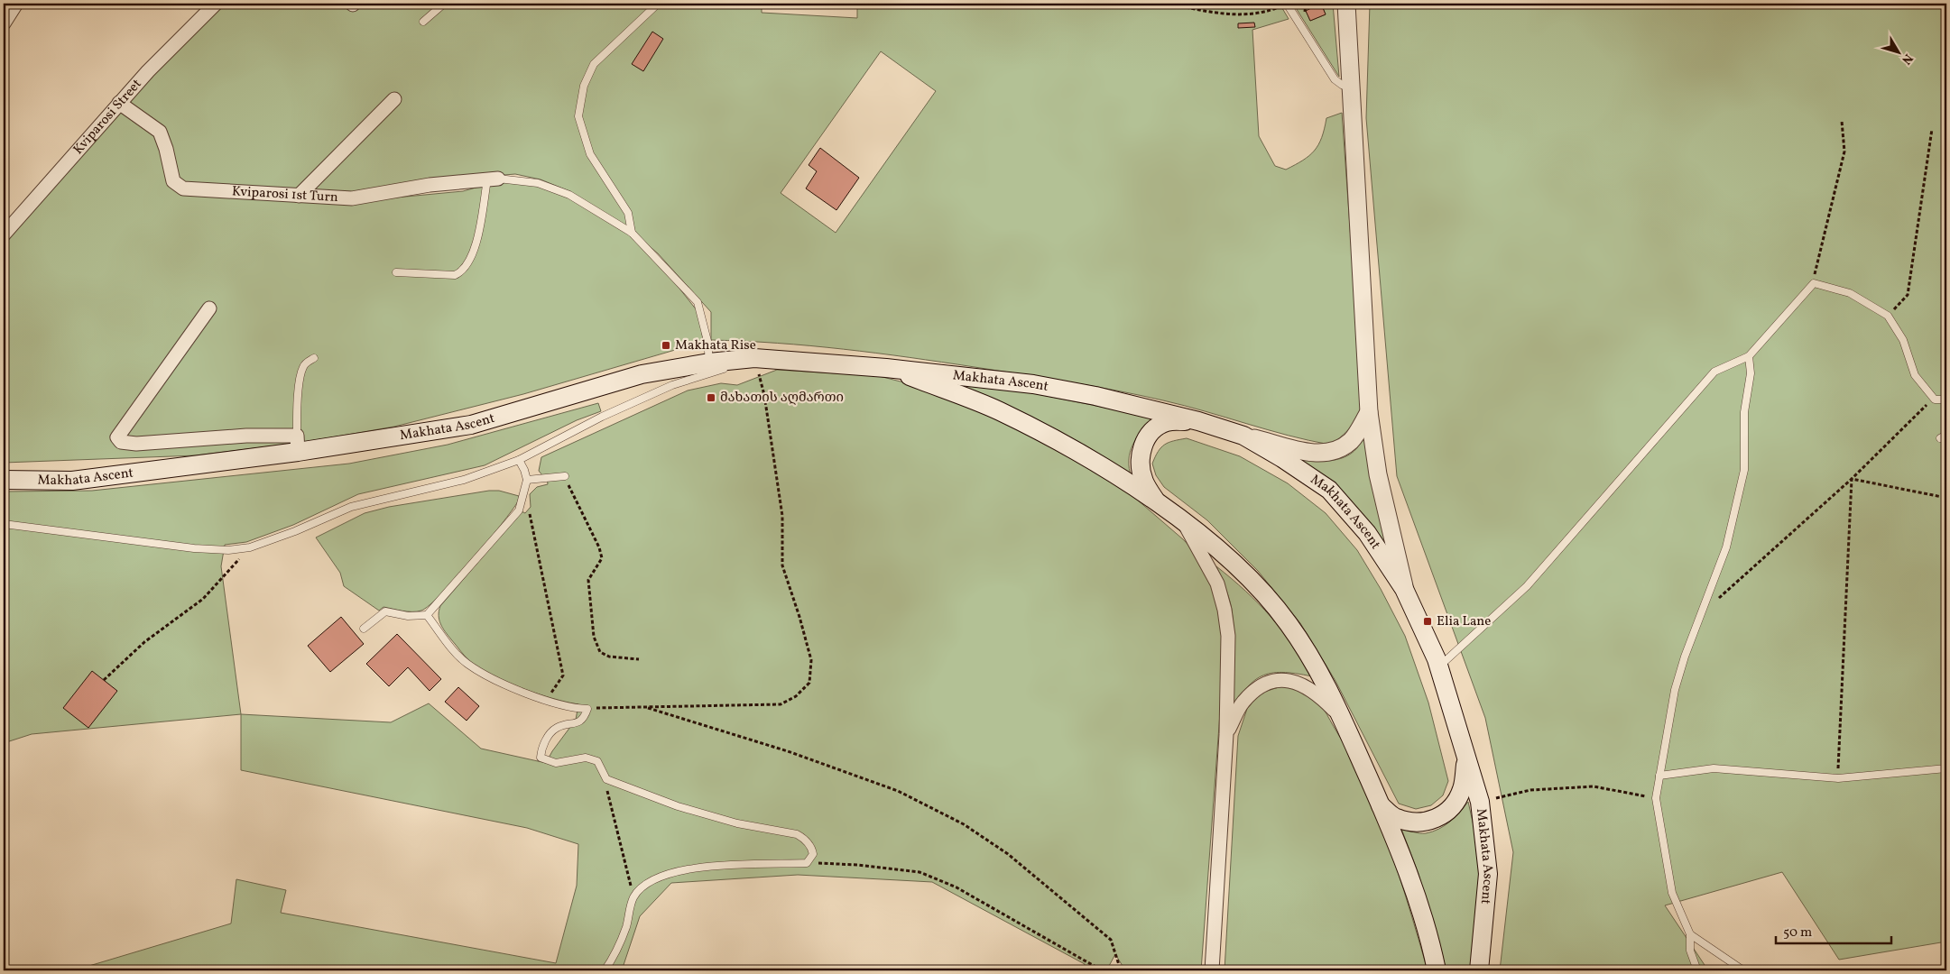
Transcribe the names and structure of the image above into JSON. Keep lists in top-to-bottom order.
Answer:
{
  "streets": {
    "main road": ["Makhata Ascent"],
    "street": ["Kviparosi Street", "Kviparosi 1st Turn"]
  },
  "crossings": [
    ["Kviparosi Street", "Kviparosi 1st Turn"]
  ],
  "places": {
    "transit": ["Makhata Rise", "მახათის აღმართი", "Elia Lane"]
  },
  "scale_bar": "50 m",
  "north": "bottom right"
}
